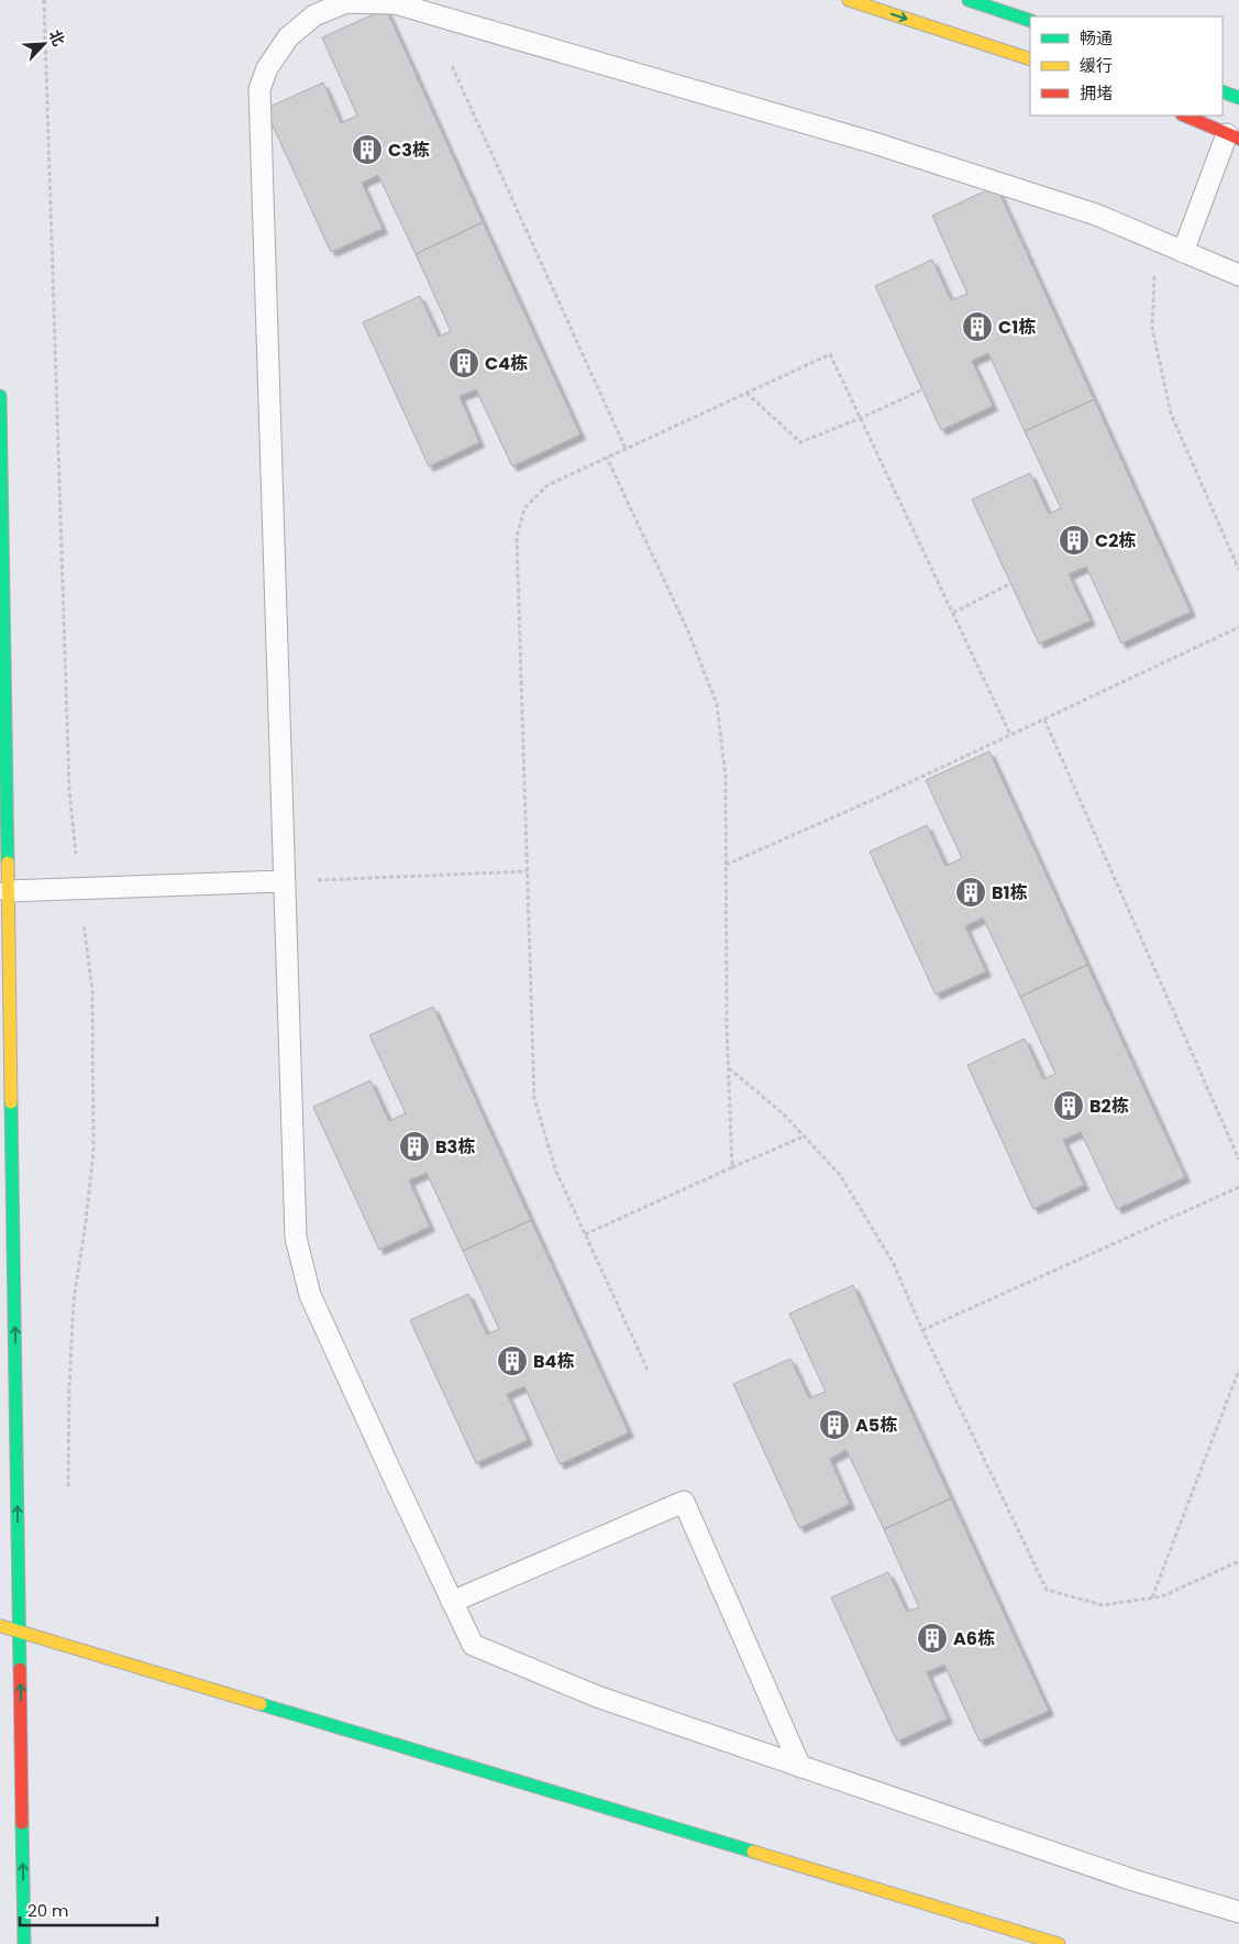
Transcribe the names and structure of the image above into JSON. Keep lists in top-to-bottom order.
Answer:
{
  "places": {
    "building": [
      "C3栋",
      "C1栋",
      "C4栋",
      "C2栋",
      "B1栋",
      "B2栋",
      "B3栋",
      "B4栋",
      "A5栋",
      "A6栋"
    ]
  },
  "legend": ["畅通", "缓行", "拥堵"],
  "scale_bar": "20 m",
  "north": "top right"
}
